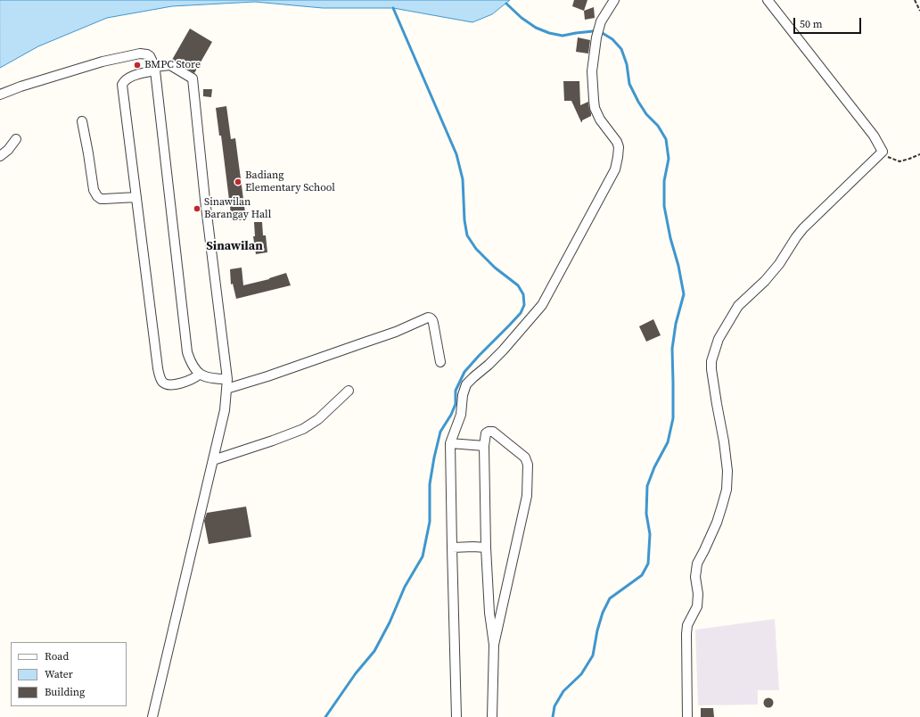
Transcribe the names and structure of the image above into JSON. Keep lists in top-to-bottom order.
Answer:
{
  "districts": ["Sinawilan"],
  "places": ["BMPC Store", "Badiang Elementary School", "Sinawilan Barangay Hall"],
  "legend": ["Road", "Water", "Building"],
  "scale_bar": "50 m"
}
